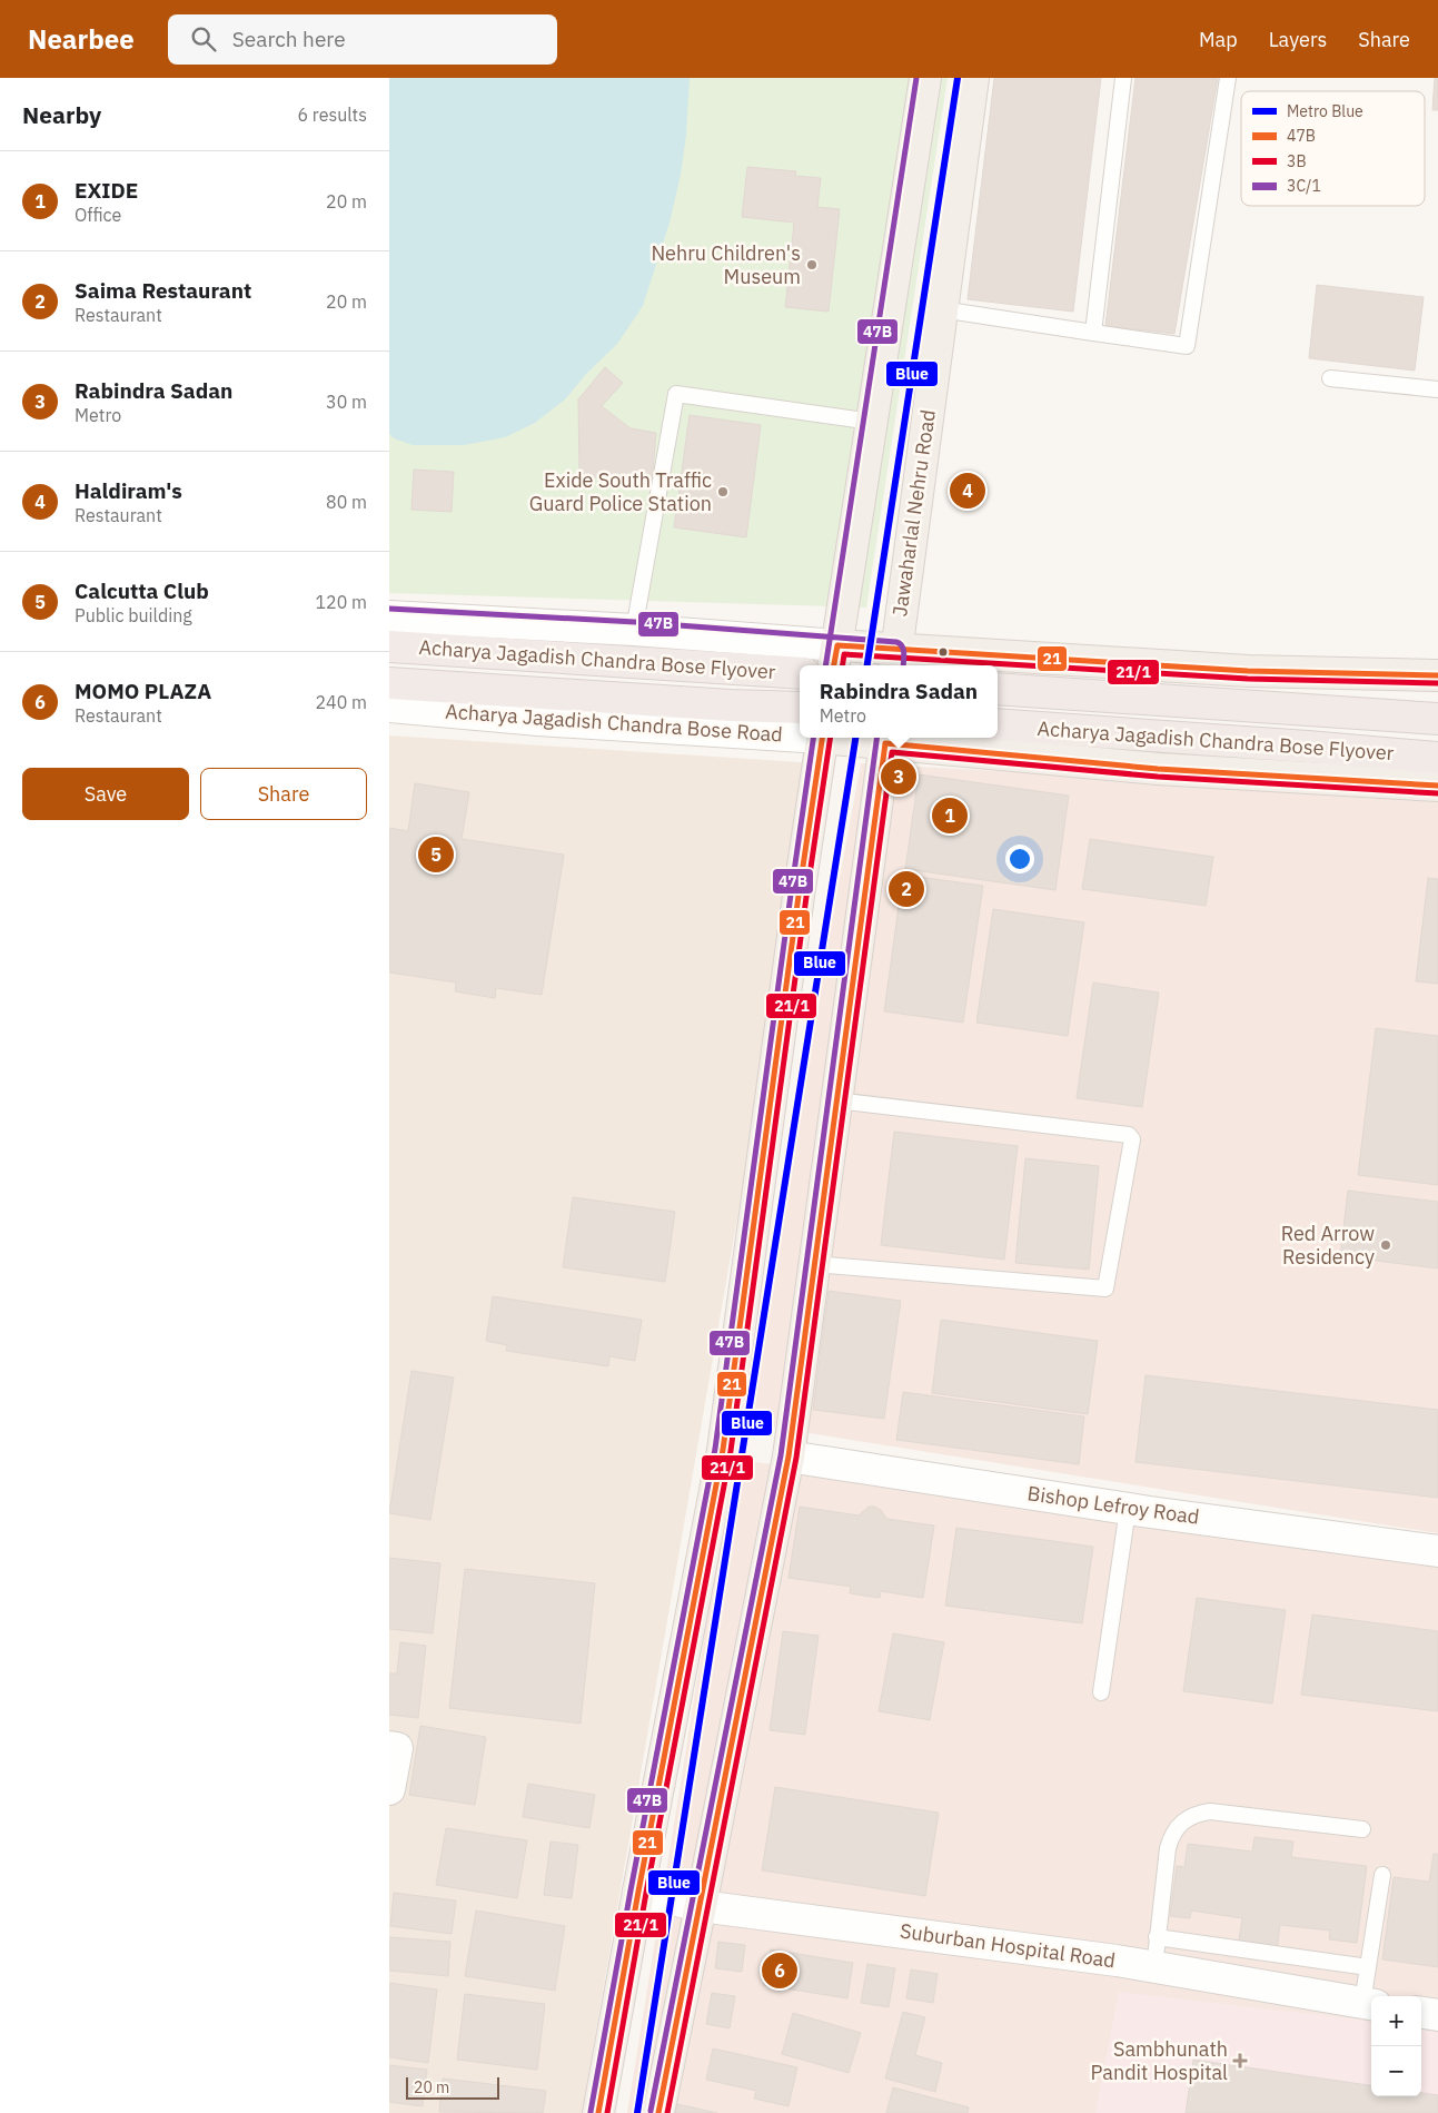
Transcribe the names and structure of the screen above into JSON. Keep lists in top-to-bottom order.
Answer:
{
  "streets": {
    "highway": ["Acharya Jagadish Chandra Bose Flyover"],
    "main road": ["Jawaharlal Nehru Road", "Acharya Jagadish Chandra Bose Road"],
    "street": ["Bishop Lefroy Road", "Suburban Hospital Road"]
  },
  "places": {
    "other": ["Nehru Children's Museum", "Exide South Traffic Guard Police Station", "Red Arrow Residency"],
    "health": ["Sambhunath Pandit Hospital"]
  },
  "lines": [
    "metro line Blue",
    "transit line 47B",
    "transit line 21",
    "transit line 21/1"
  ],
  "legend": [
    "Metro Blue",
    "47B",
    "3B",
    "3C/1"
  ],
  "scale_bar": "20 m",
  "page": {
    "header": "Nearbee",
    "search": "Search here",
    "nav": ["Map", "Layers", "Share"],
    "heading": ["Nearby", "6 results"],
    "list": [
      {
        "mark": "1",
        "name": "EXIDE",
        "note": "Office",
        "value": "20 m"
      },
      {
        "mark": "2",
        "name": "Saima Restaurant",
        "note": "Restaurant",
        "value": "20 m"
      },
      {
        "mark": "3",
        "name": "Rabindra Sadan",
        "note": "Metro",
        "value": "30 m"
      },
      {
        "mark": "4",
        "name": "Haldiram's",
        "note": "Restaurant",
        "value": "80 m"
      },
      {
        "mark": "5",
        "name": "Calcutta Club",
        "note": "Public building",
        "value": "120 m"
      },
      {
        "mark": "6",
        "name": "MOMO PLAZA",
        "note": "Restaurant",
        "value": "240 m"
      }
    ],
    "pins": [
      "4",
      "3",
      "1",
      "5",
      "2",
      "6"
    ],
    "popup": ["Rabindra Sadan", "Metro"],
    "buttons": ["Save", "Share"],
    "map_buttons": ["+", "−"],
    "scale": "20 m"
  }
}
